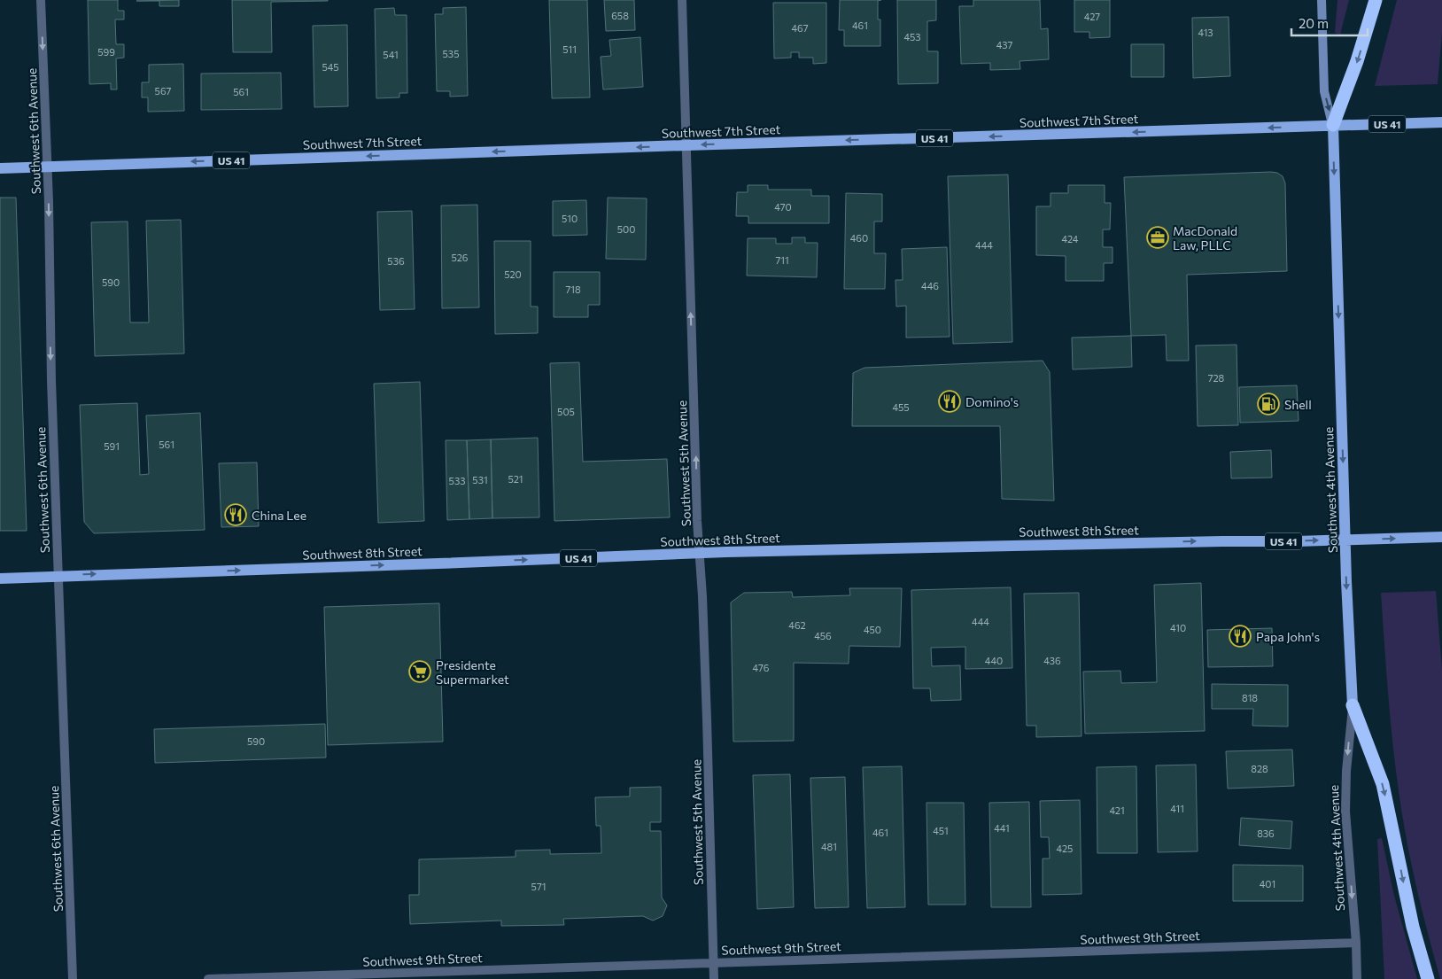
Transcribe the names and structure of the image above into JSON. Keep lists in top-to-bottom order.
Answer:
{
  "streets": {
    "main road": [
      "Southwest 7th Street",
      "US 41",
      "Southwest 4th Avenue",
      "Southwest 8th Street"
    ],
    "street": ["Southwest 6th Avenue", "Southwest 5th Avenue", "Southwest 9th Street"]
  },
  "crossings": [
    ["Southwest 7th Street", "Southwest 6th Avenue"],
    ["Southwest 7th Street", "Southwest 5th Avenue"],
    ["Southwest 7th Street", "Southwest 4th Avenue"],
    ["Southwest 6th Avenue", "Southwest 8th Street"],
    ["Southwest 5th Avenue", "Southwest 8th Street"],
    ["Southwest 5th Avenue", "Southwest 9th Street"],
    ["Southwest 4th Avenue", "Southwest 8th Street"],
    ["Southwest 4th Avenue", "Southwest 9th Street"]
  ],
  "one_way": [
    "Southwest 7th Street",
    "Southwest 6th Avenue",
    "Southwest 5th Avenue",
    "Southwest 4th Avenue",
    "Southwest 8th Street"
  ],
  "places": {
    "office": ["MacDonald Law, PLLC"],
    "restaurant": ["Domino's", "China Lee", "Papa John's"],
    "fuel station": ["Shell"],
    "supermarket": ["Presidente Supermarket"]
  },
  "house_numbers": [
    "658",
    "427",
    "461",
    "467",
    "413",
    "453",
    "437",
    "511",
    "599",
    "535",
    "541",
    "545",
    "567",
    "561",
    "470",
    "510",
    "500",
    "460",
    "424",
    "444",
    "526",
    "711",
    "536",
    "520",
    "590",
    "446",
    "718",
    "728",
    "455",
    "505",
    "561",
    "591",
    "521",
    "531",
    "533",
    "444",
    "462",
    "410",
    "450",
    "456",
    "440",
    "436",
    "476",
    "818",
    "590",
    "828",
    "411",
    "421",
    "441",
    "451",
    "461",
    "836",
    "481",
    "425",
    "401",
    "571"
  ],
  "scale_bar": "20 m"
}
